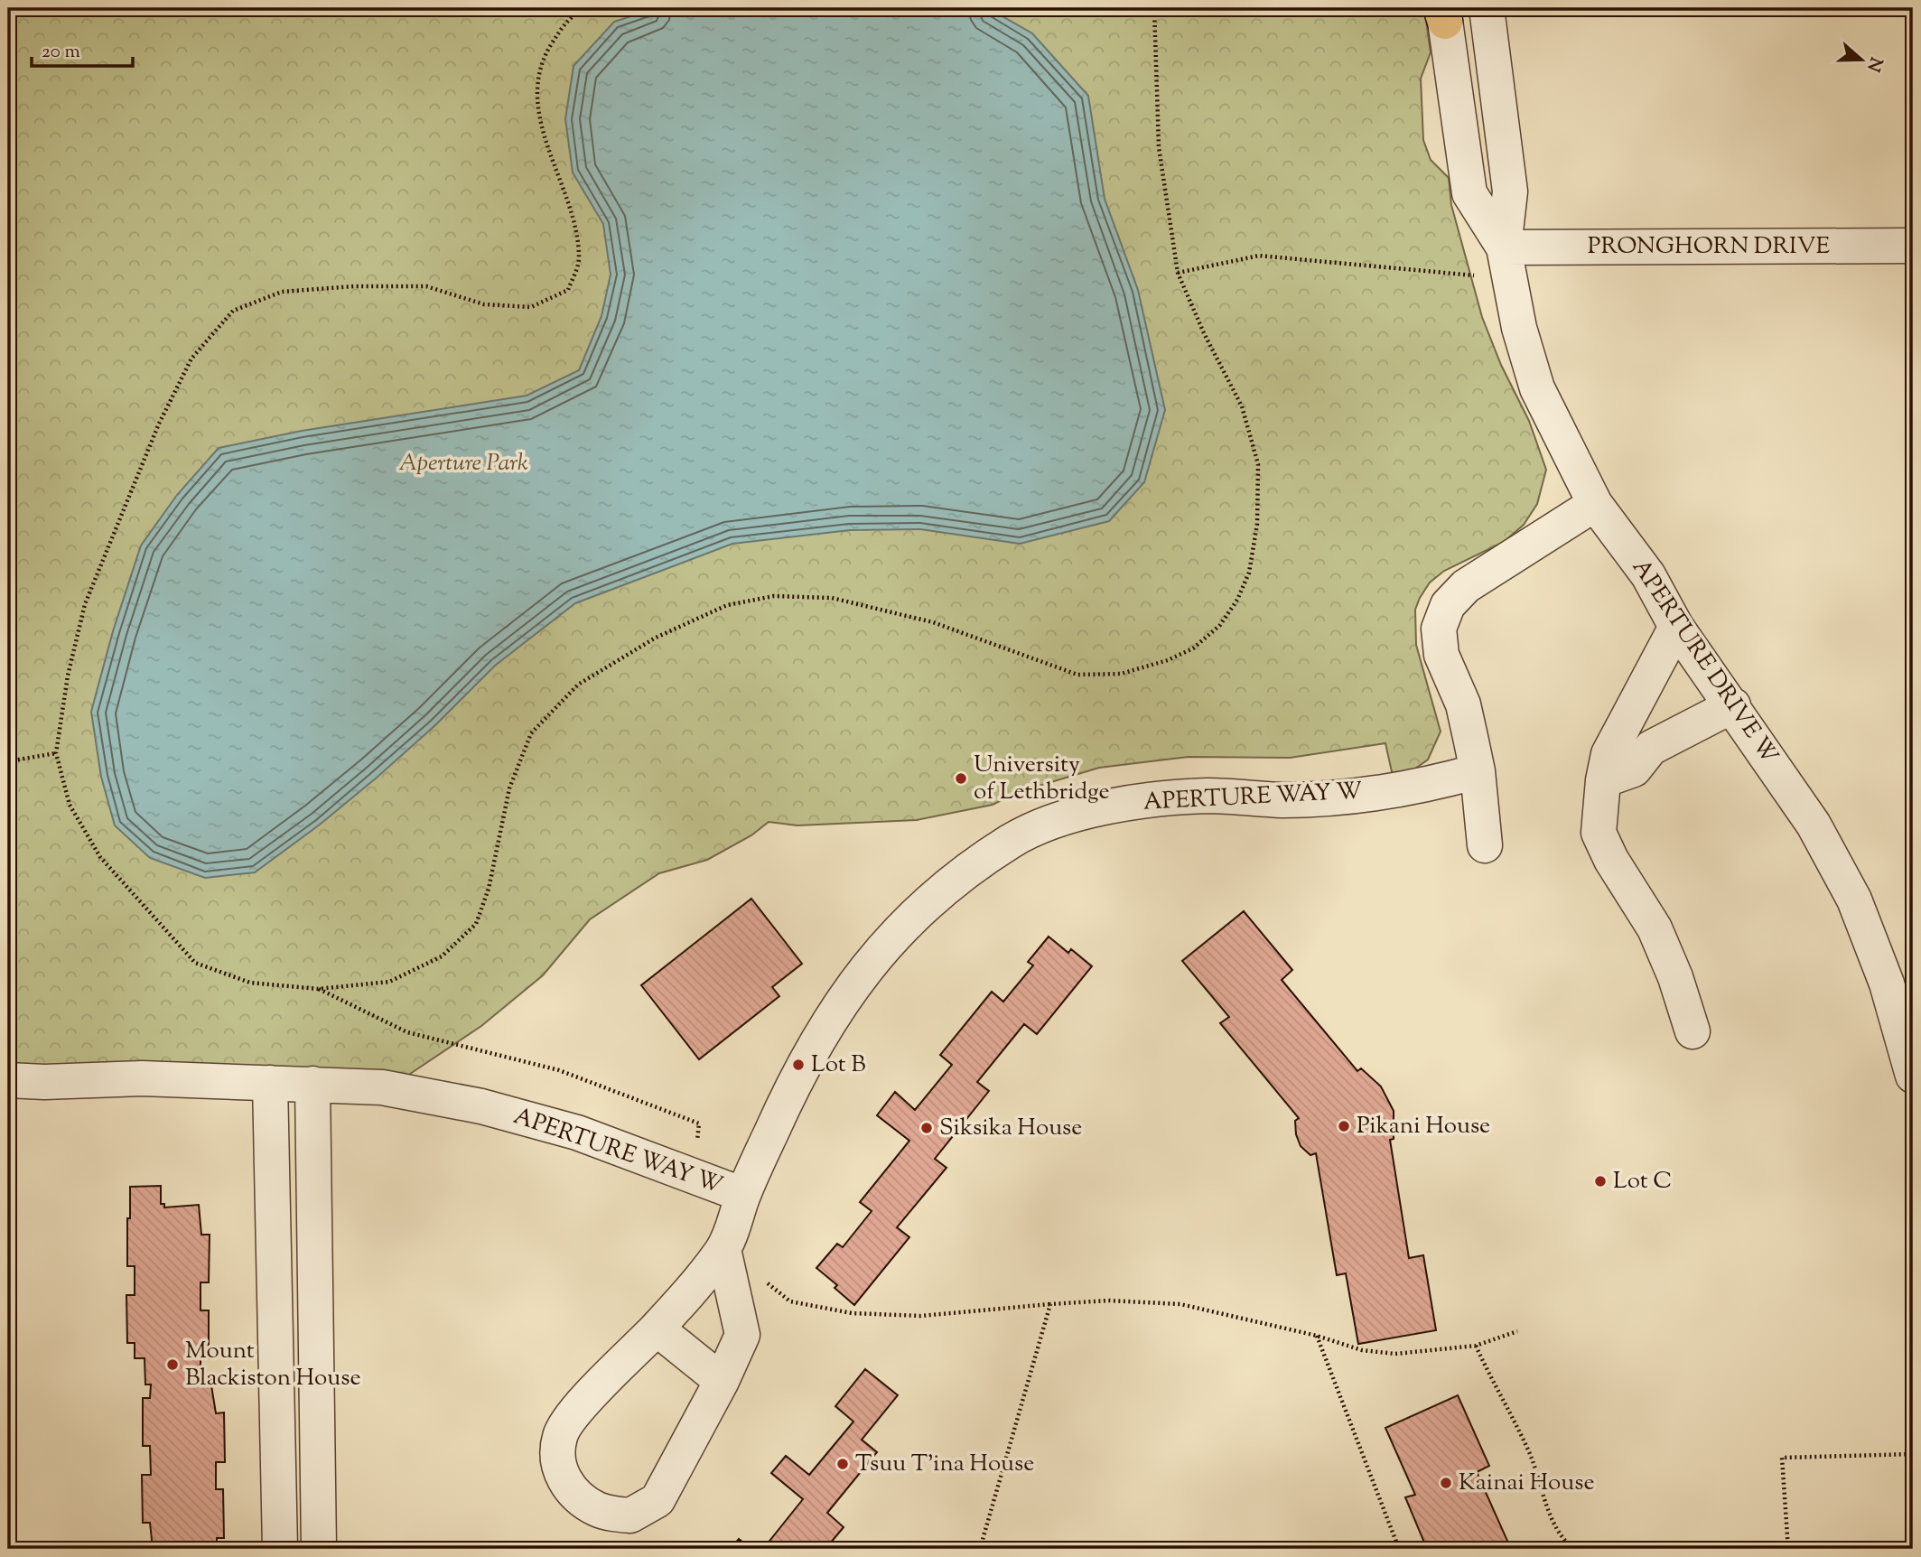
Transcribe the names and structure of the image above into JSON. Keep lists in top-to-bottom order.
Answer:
{
  "streets": {
    "street": ["PRONGHORN DRIVE", "APERTURE DRIVE W", "APERTURE WAY W"]
  },
  "crossings": [
    ["PRONGHORN DRIVE", "APERTURE DRIVE W"]
  ],
  "parks": ["Aperture Park"],
  "places": [
    "University of Lethbridge",
    "Lot B",
    "Pikani House",
    "Siksika House",
    "Lot C",
    "Mount Blackiston House",
    "Tsuu T'ina House",
    "Kainai House"
  ],
  "scale_bar": "20 m",
  "north": "right"
}
